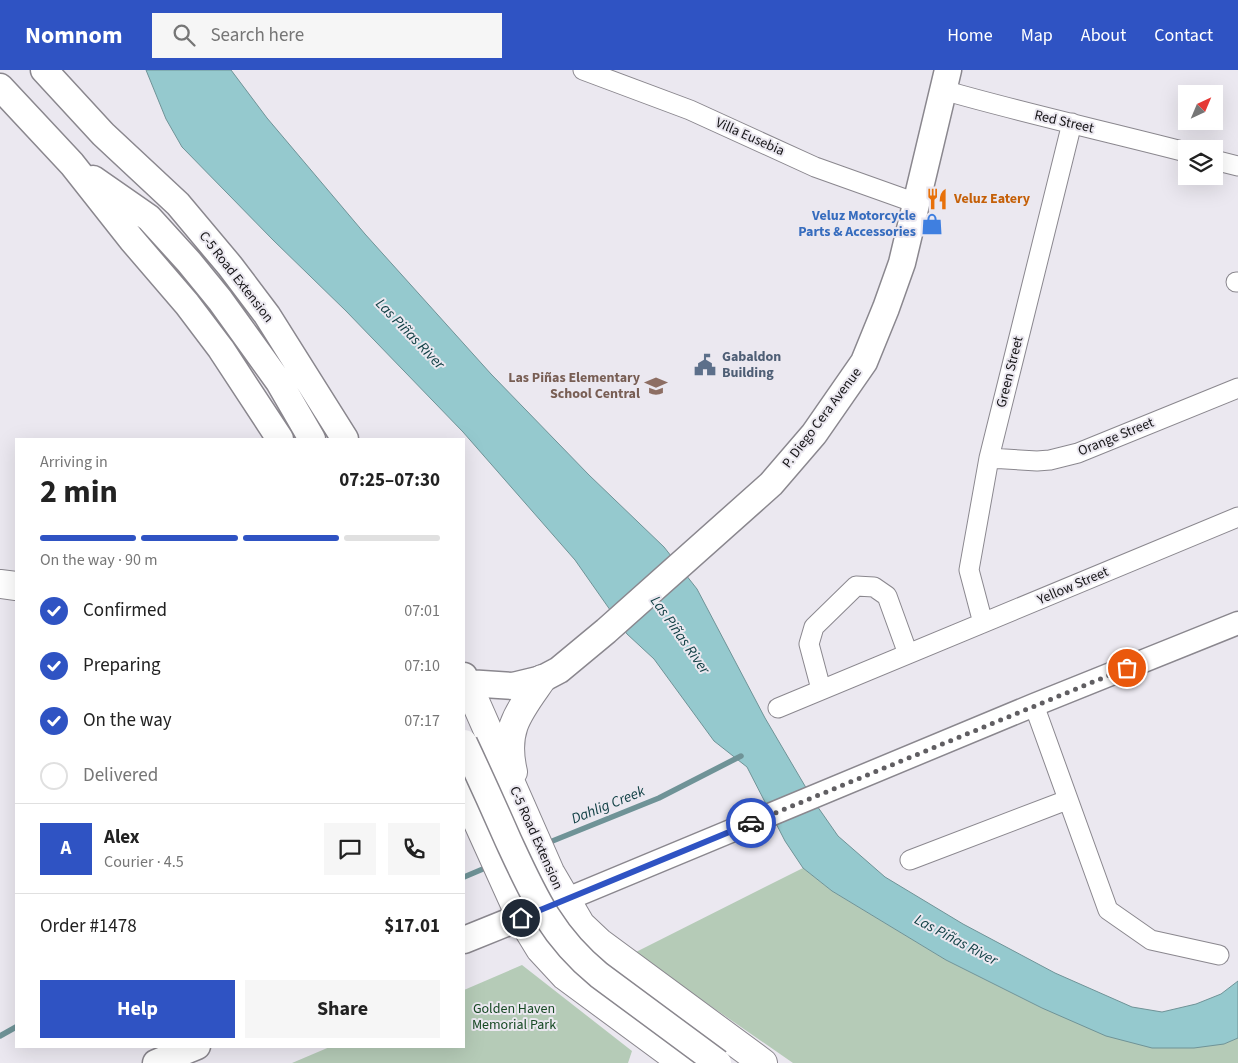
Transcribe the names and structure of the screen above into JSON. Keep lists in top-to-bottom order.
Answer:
{
  "streets": {
    "main road": ["C-5 Road Extension", "P. Diego Cera Avenue"],
    "street": [
      "Red Street",
      "Villa Eusebia",
      "Green Street",
      "Orange Street",
      "Yellow Street"
    ]
  },
  "crossings": [
    ["Red Street", "Green Street"],
    ["Red Street", "P. Diego Cera Avenue"],
    ["Villa Eusebia", "P. Diego Cera Avenue"],
    ["C-5 Road Extension", "P. Diego Cera Avenue"],
    ["Green Street", "Orange Street"],
    ["Green Street", "Yellow Street"]
  ],
  "water": ["Las Piñas River", "Dahlig Creek"],
  "parks": ["Golden Haven Memorial Park"],
  "places": {
    "restaurant": ["Veluz Eatery"],
    "shop": ["Veluz Motorcycle Parts & Accessories"],
    "public building": ["Gabaldon Building"],
    "school or university": ["Las Piñas Elementary School Central"]
  },
  "north": "top right",
  "page": {
    "header": "Nomnom",
    "search": "Search here",
    "nav": [
      "Home",
      "Map",
      "About",
      "Contact"
    ],
    "heading": ["2 min", "Arriving in", "07:25–07:30"],
    "panel": [
      "Alex",
      "Courier · 4.5",
      "Order #1478",
      "$17.01"
    ],
    "bar": "On the way · 90 m",
    "list": [
      ["Confirmed", "07:01"],
      ["Preparing", "07:10"],
      ["On the way", "07:17"],
      "Delivered"
    ],
    "round": "A",
    "buttons": ["Help", "Share"]
  }
}
